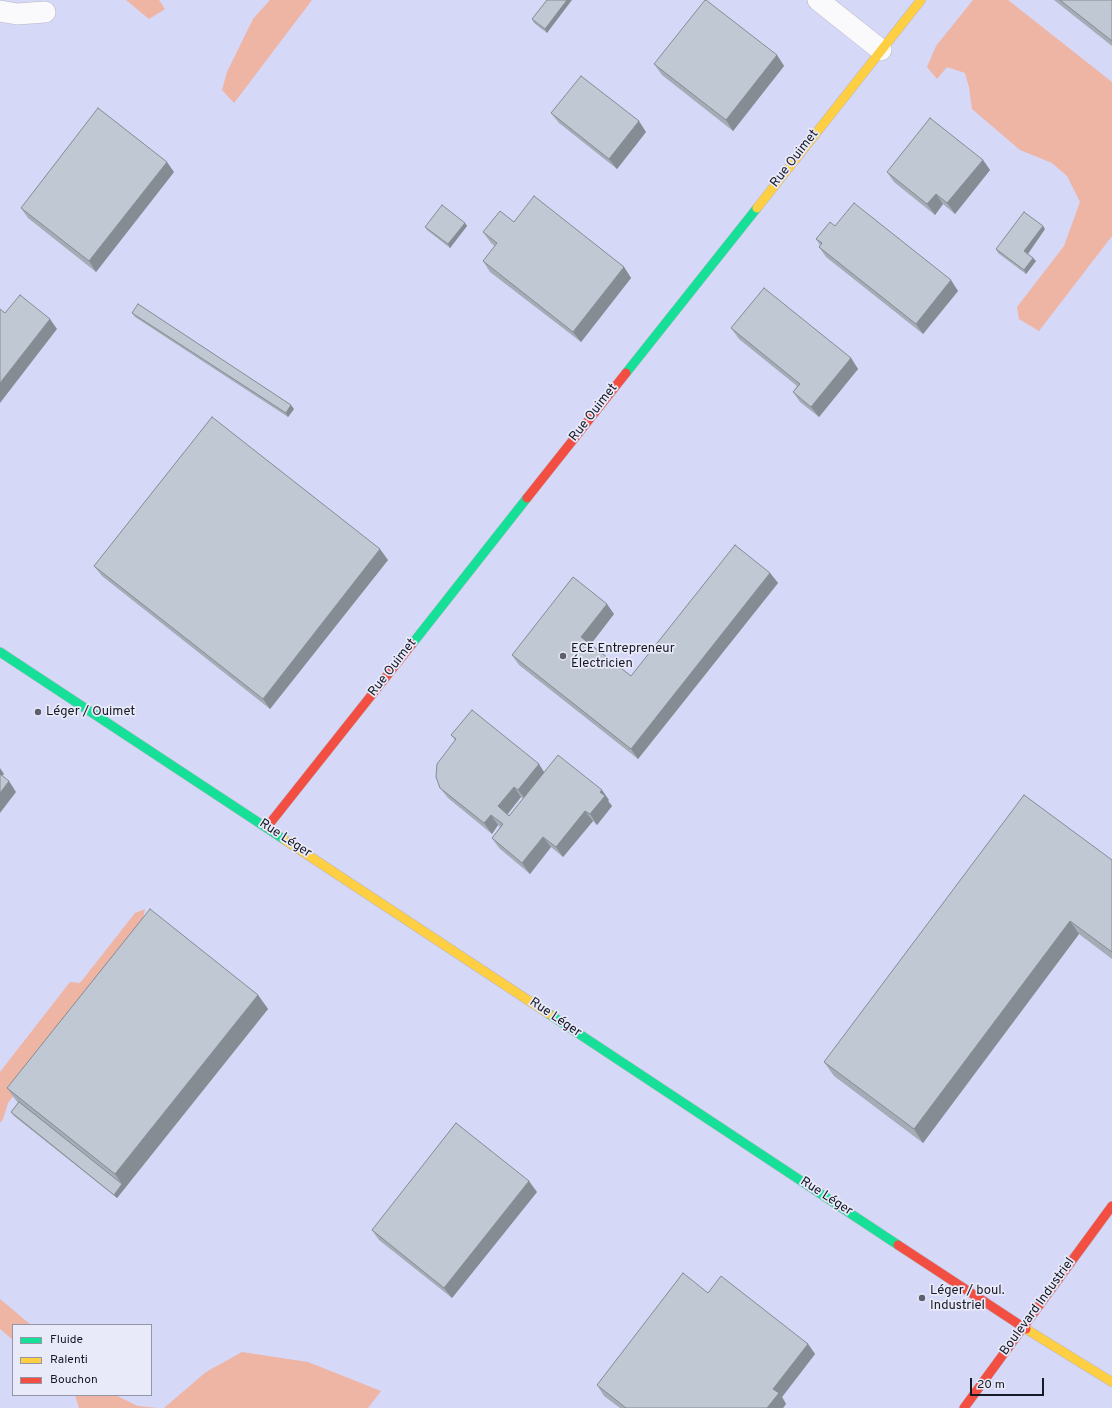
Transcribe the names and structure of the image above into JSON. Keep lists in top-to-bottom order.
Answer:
{
  "streets": {
    "street": ["Rue Ouimet", "Rue Léger", "Boulevard Industriel"]
  },
  "crossings": [
    ["Rue Ouimet", "Rue Léger"],
    ["Rue Léger", "Boulevard Industriel"]
  ],
  "places": ["ECE Entrepreneur Électricien", "Léger / Ouimet", "Léger / boul. Industriel"],
  "legend": ["Fluide", "Ralenti", "Bouchon"],
  "scale_bar": "20 m"
}
